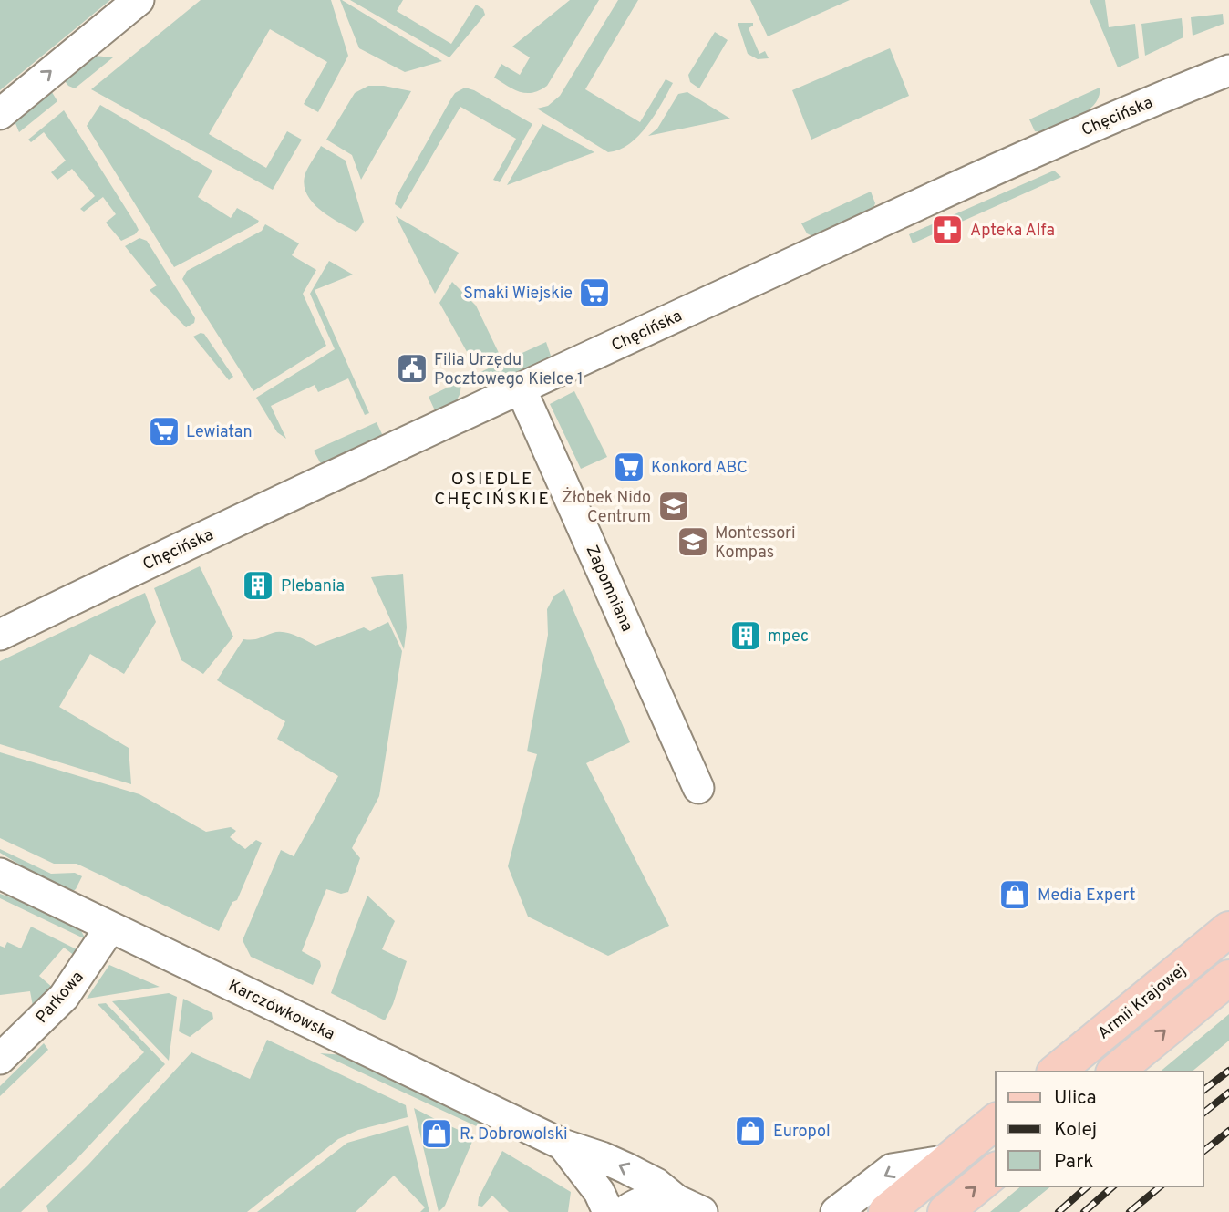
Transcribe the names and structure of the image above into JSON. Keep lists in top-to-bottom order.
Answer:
{
  "streets": {
    "main road": ["Armii Krajowej"],
    "street": [
      "Chęcińska",
      "Zapomniana",
      "Parkowa",
      "Karczówkowska"
    ]
  },
  "crossings": [
    ["Chęcińska", "Zapomniana"],
    ["Parkowa", "Karczówkowska"]
  ],
  "districts": ["OSIEDLE CHĘCIŃSKIE"],
  "places": {
    "pharmacy": ["Apteka Alfa"],
    "supermarket": ["Smaki Wiejskie", "Lewiatan", "Konkord ABC"],
    "public building": ["Filia Urzędu Pocztowego Kielce 1"],
    "school or university": ["Żłobek Nido Centrum", "Montessori Kompas"],
    "building": ["Plebania", "mpec"],
    "shop": ["Media Expert", "Europol", "R. Dobrowolski"]
  },
  "legend": ["Ulica", "Kolej", "Park"]
}
